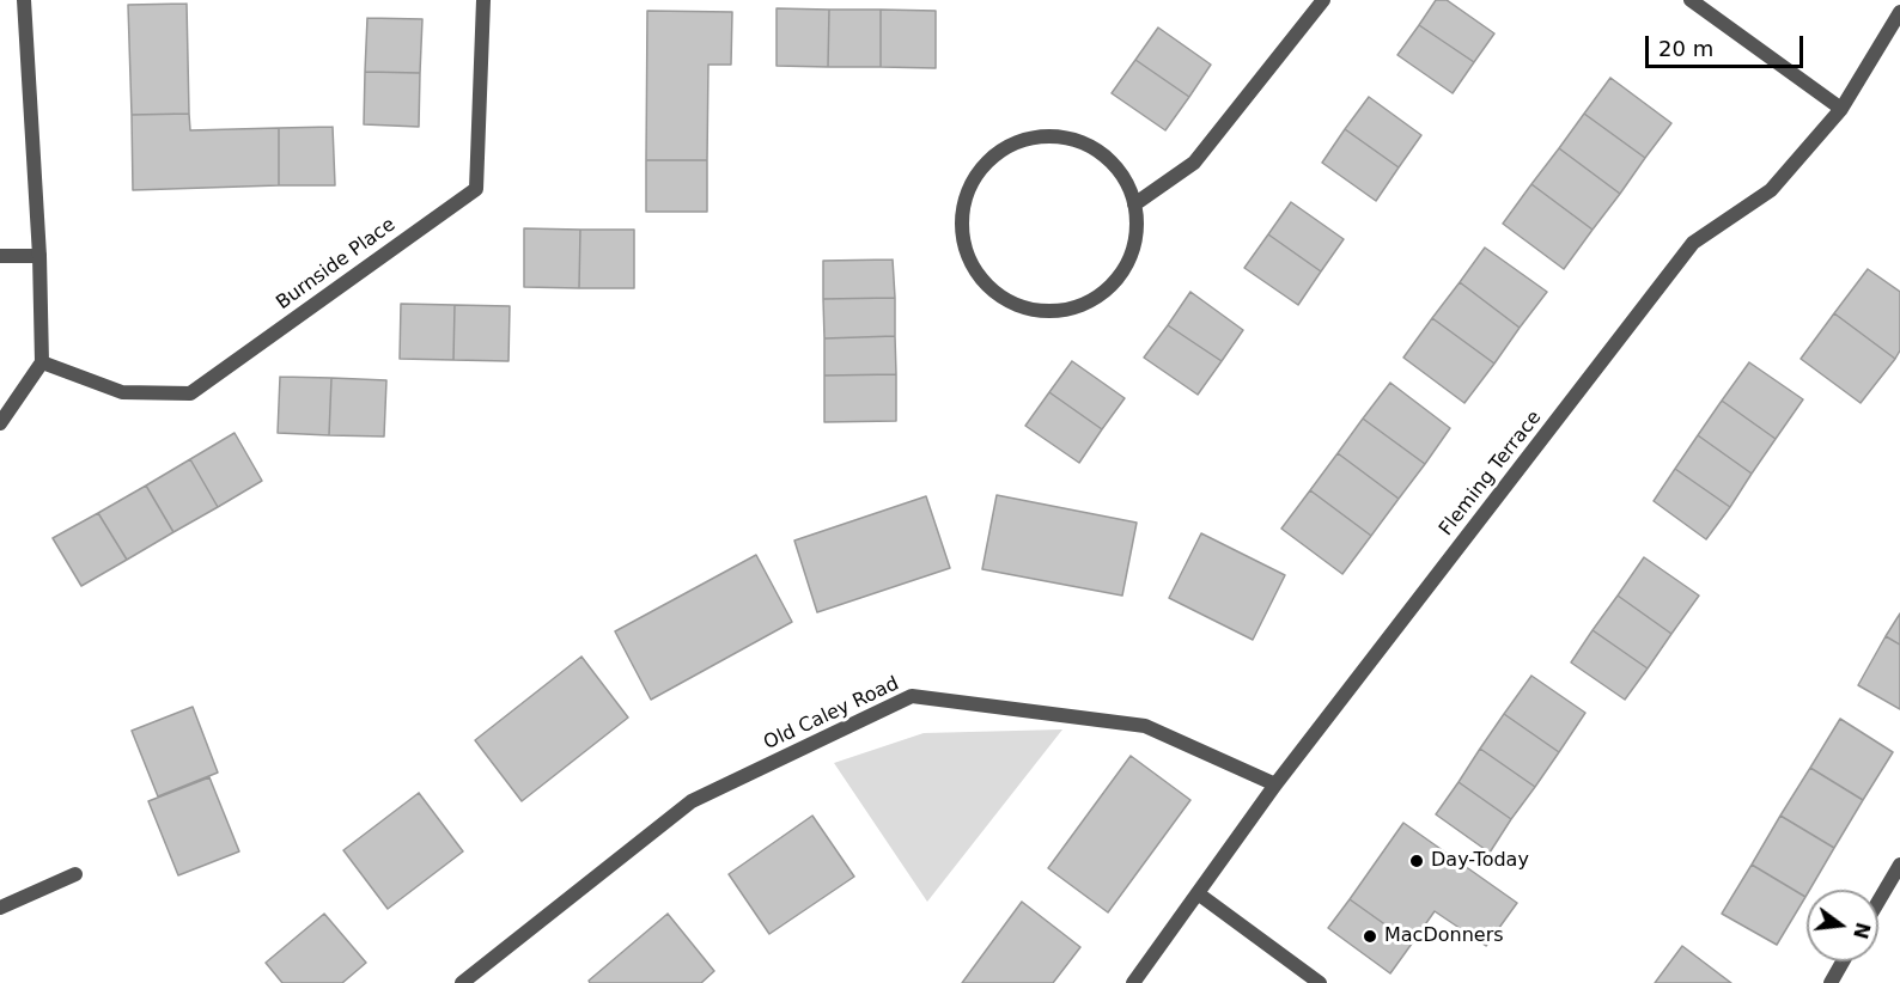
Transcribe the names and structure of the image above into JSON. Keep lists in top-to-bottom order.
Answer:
{
  "streets": {
    "street": ["Burnside Place", "Fleming Terrace", "Old Caley Road"]
  },
  "crossings": [
    ["Fleming Terrace", "Old Caley Road"]
  ],
  "places": ["Day-Today", "MacDonners"],
  "scale_bar": "20 m",
  "north": "right"
}
